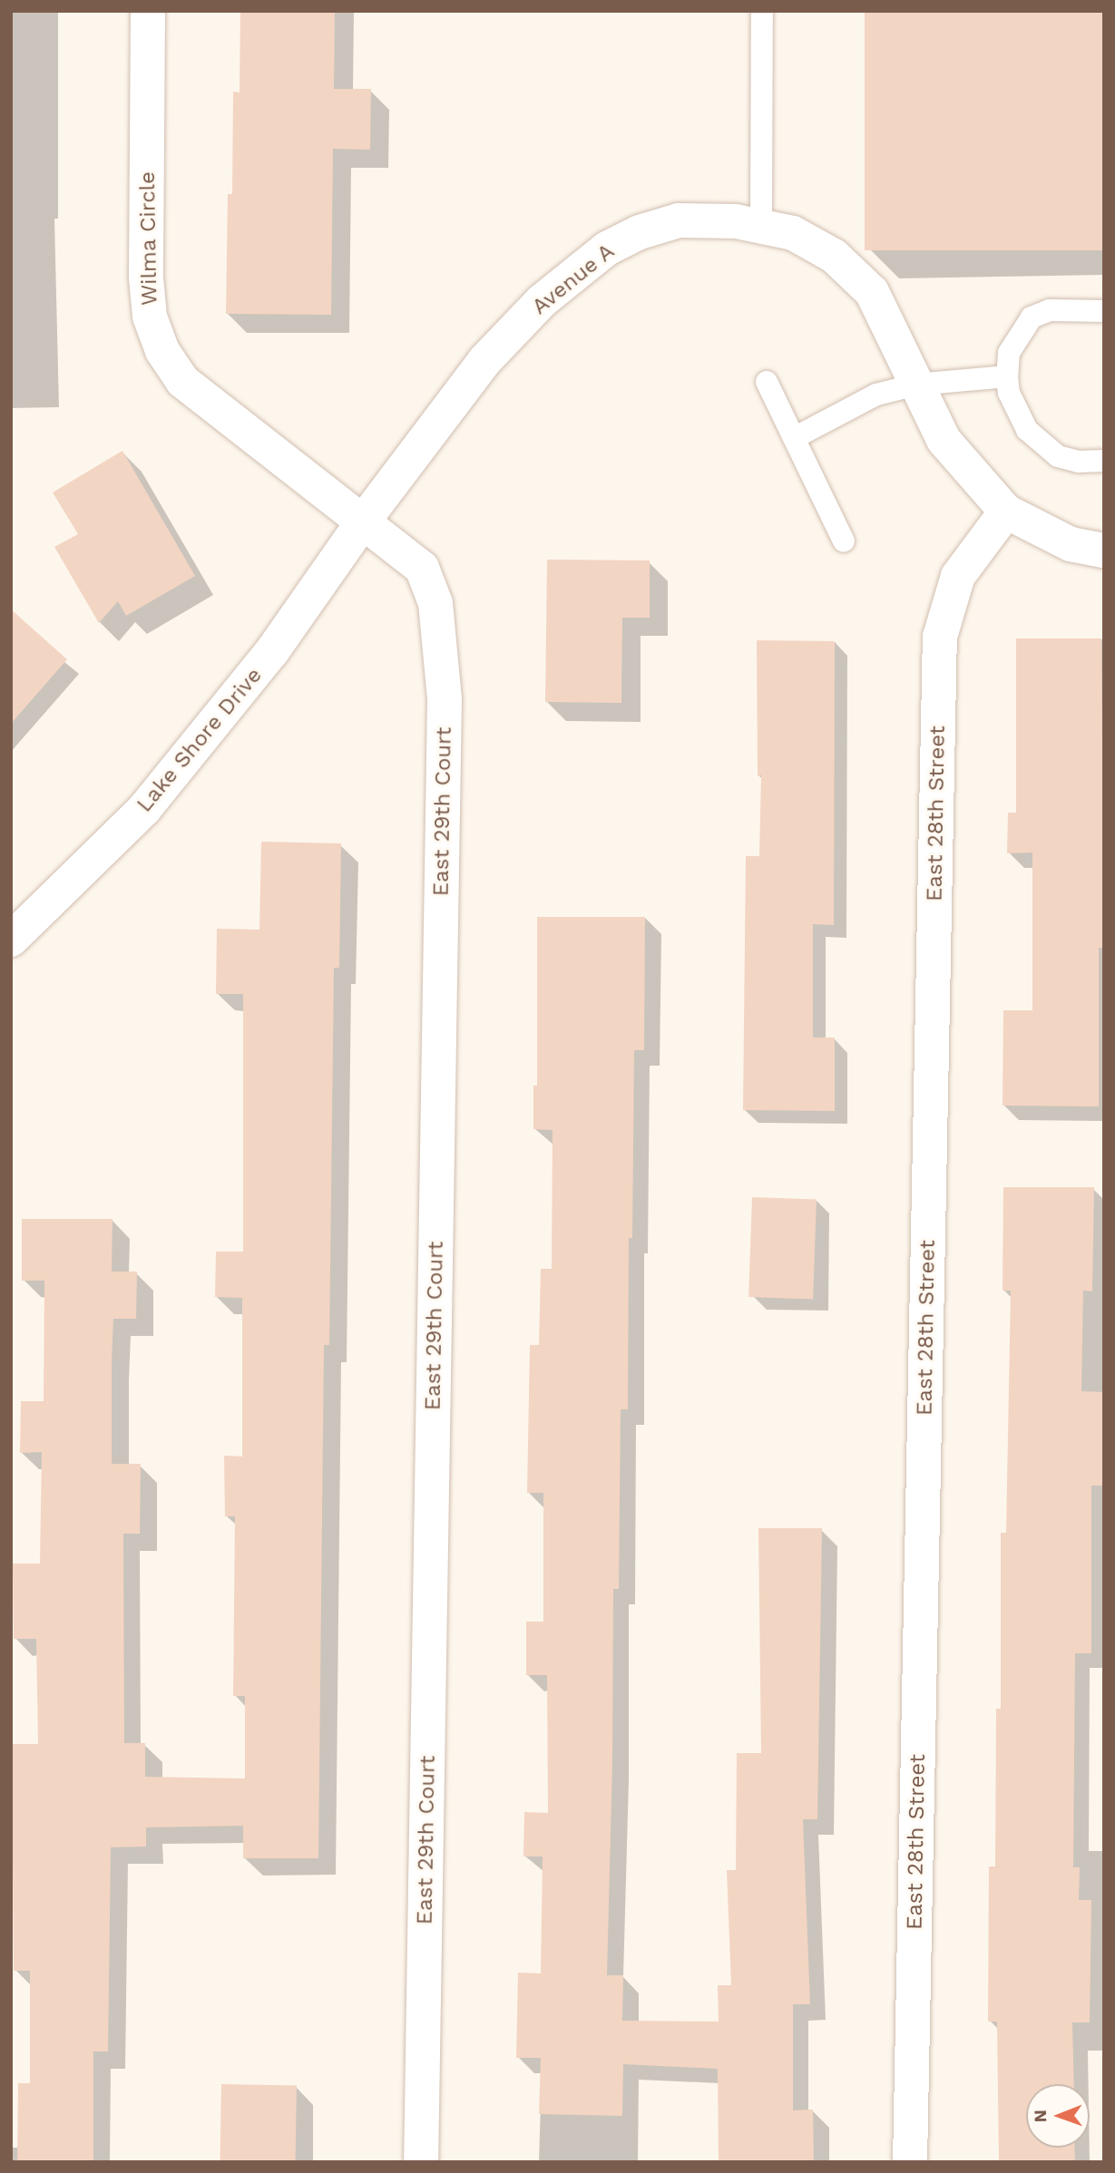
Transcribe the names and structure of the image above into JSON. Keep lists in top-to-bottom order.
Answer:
{
  "streets": {
    "street": [
      "Wilma Circle",
      "Avenue A",
      "Lake Shore Drive",
      "East 29th Court",
      "East 28th Street"
    ]
  },
  "crossings": [
    ["Wilma Circle", "Avenue A"],
    ["Wilma Circle", "Lake Shore Drive"],
    ["Wilma Circle", "East 29th Court"],
    ["Avenue A", "Lake Shore Drive"],
    ["Avenue A", "East 29th Court"],
    ["Avenue A", "East 28th Street"],
    ["Lake Shore Drive", "East 29th Court"]
  ],
  "north": "left"
}
